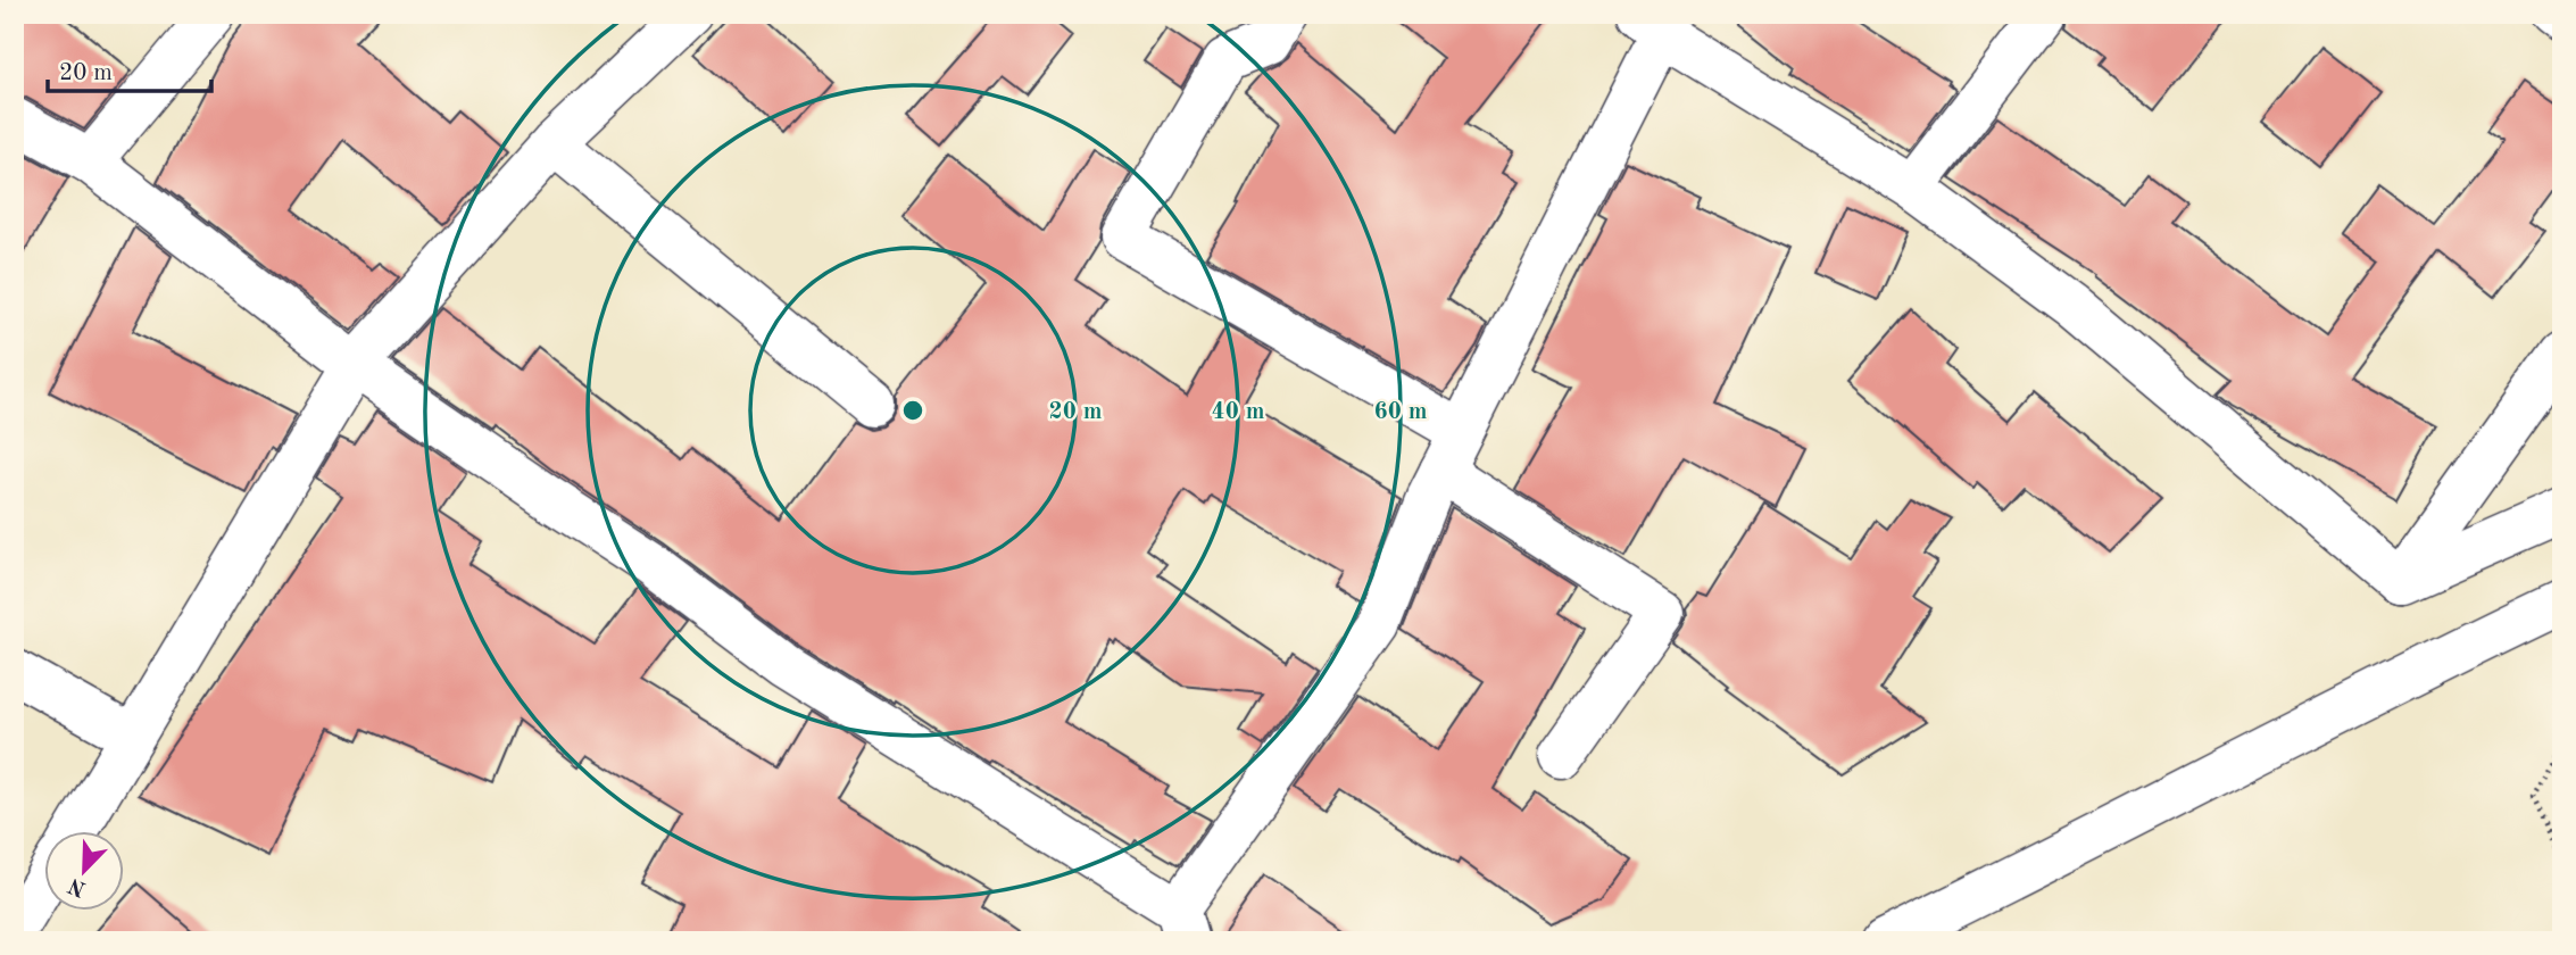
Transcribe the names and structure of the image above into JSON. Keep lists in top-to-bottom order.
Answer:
{
  "scale_bar": "20 m",
  "north": "bottom left",
  "rings": ["20 m", "40 m", "60 m"]
}
